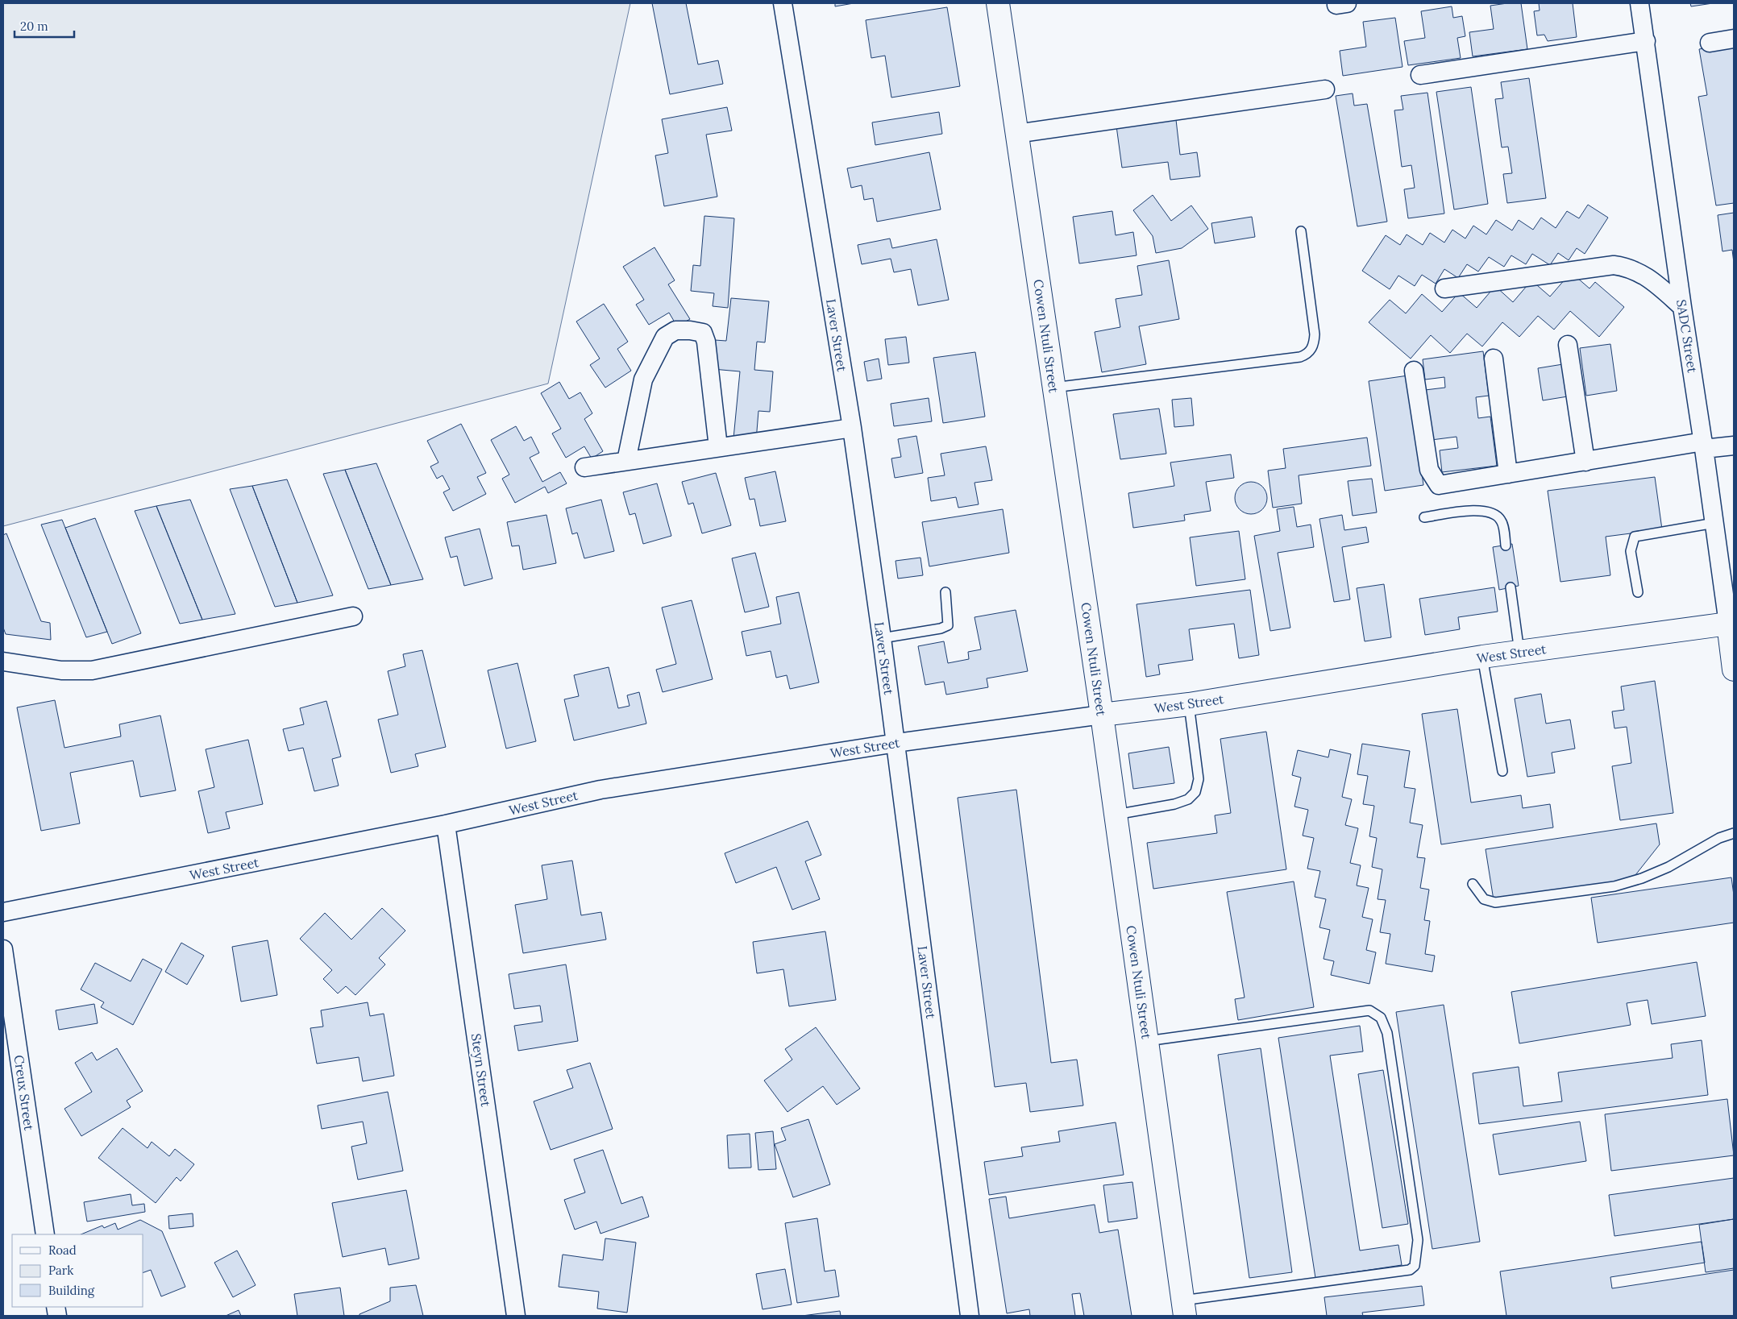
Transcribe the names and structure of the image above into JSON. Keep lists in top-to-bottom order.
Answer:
{
  "streets": {
    "street": [
      "Laver Street",
      "Cowen Ntuli Street",
      "SADC Street",
      "West Street",
      "Steyn Street",
      "Creux Street"
    ]
  },
  "crossings": [
    ["Laver Street", "West Street"],
    ["Cowen Ntuli Street", "West Street"],
    ["SADC Street", "West Street"],
    ["West Street", "Steyn Street"]
  ],
  "legend": ["Road", "Park", "Building"],
  "scale_bar": "20 m"
}
